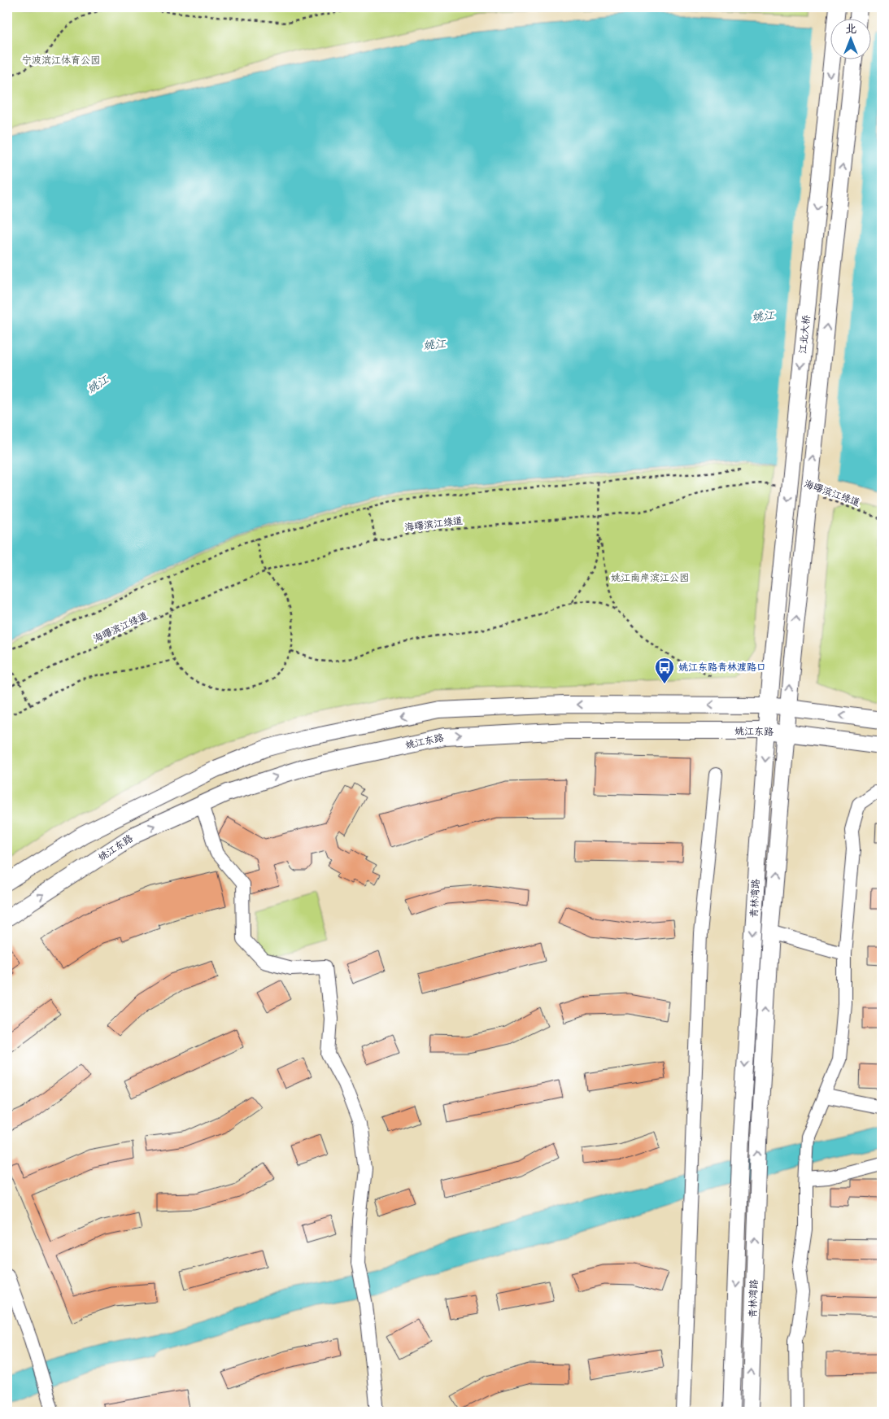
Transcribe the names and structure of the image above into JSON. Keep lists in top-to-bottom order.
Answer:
{
  "streets": {
    "main road": ["江北大桥", "姚江东路", "青林湾路"],
    "path": ["海曙滨江绿道"]
  },
  "crossings": [
    ["江北大桥", "青林湾路"],
    ["姚江东路", "青林湾路"]
  ],
  "water": ["姚江"],
  "parks": ["宁波滨江体育公园", "姚江南岸滨江公园"],
  "places": {
    "bus stop": ["姚江东路青林渡路口"]
  },
  "north": "top"
}
